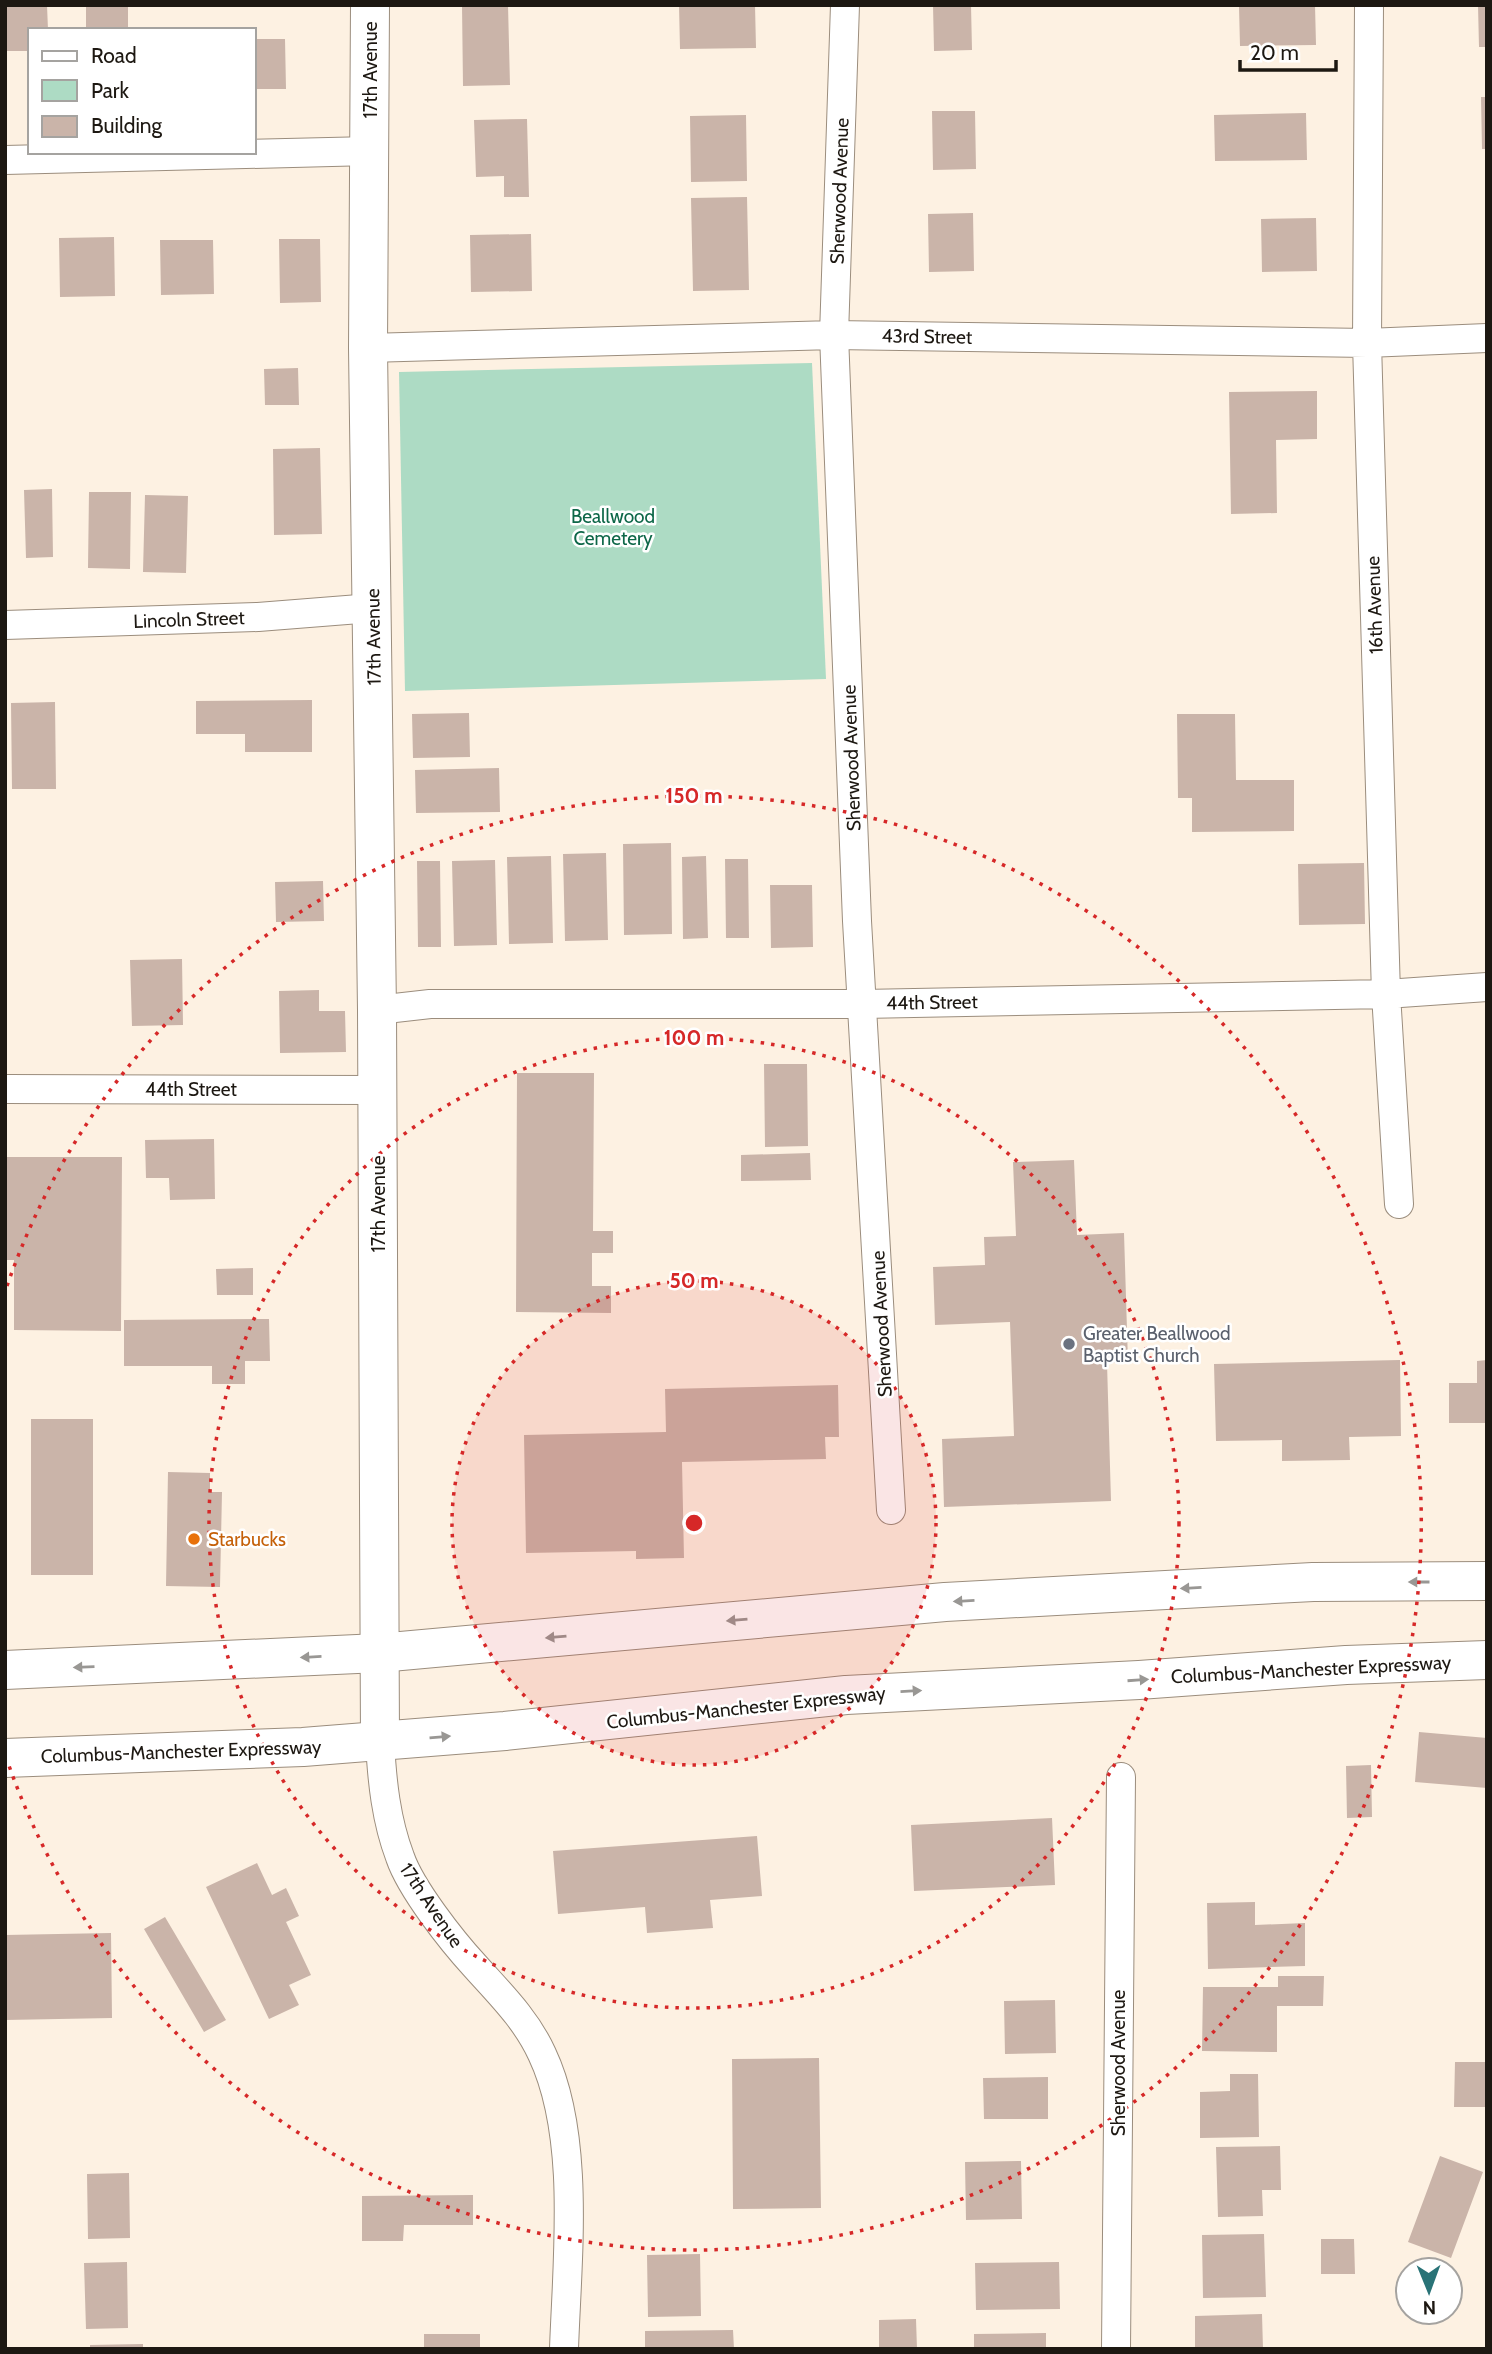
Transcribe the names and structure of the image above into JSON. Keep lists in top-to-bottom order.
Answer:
{
  "streets": {
    "main road": ["17th Avenue", "Columbus-Manchester Expressway"],
    "street": [
      "Sherwood Avenue",
      "43rd Street",
      "16th Avenue",
      "Lincoln Street",
      "44th Street"
    ]
  },
  "crossings": [
    ["17th Avenue", "43rd Street"],
    ["17th Avenue", "Lincoln Street"],
    ["17th Avenue", "44th Street"],
    ["17th Avenue", "Columbus-Manchester Expressway"],
    ["Sherwood Avenue", "43rd Street"],
    ["Sherwood Avenue", "44th Street"],
    ["43rd Street", "16th Avenue"],
    ["16th Avenue", "44th Street"]
  ],
  "parks": ["Beallwood Cemetery"],
  "places": ["Greater Beallwood Baptist Church", "Starbucks"],
  "legend": ["Road", "Park", "Building"],
  "scale_bar": "20 m",
  "north": "bottom",
  "rings": ["150 m", "100 m", "50 m"]
}
